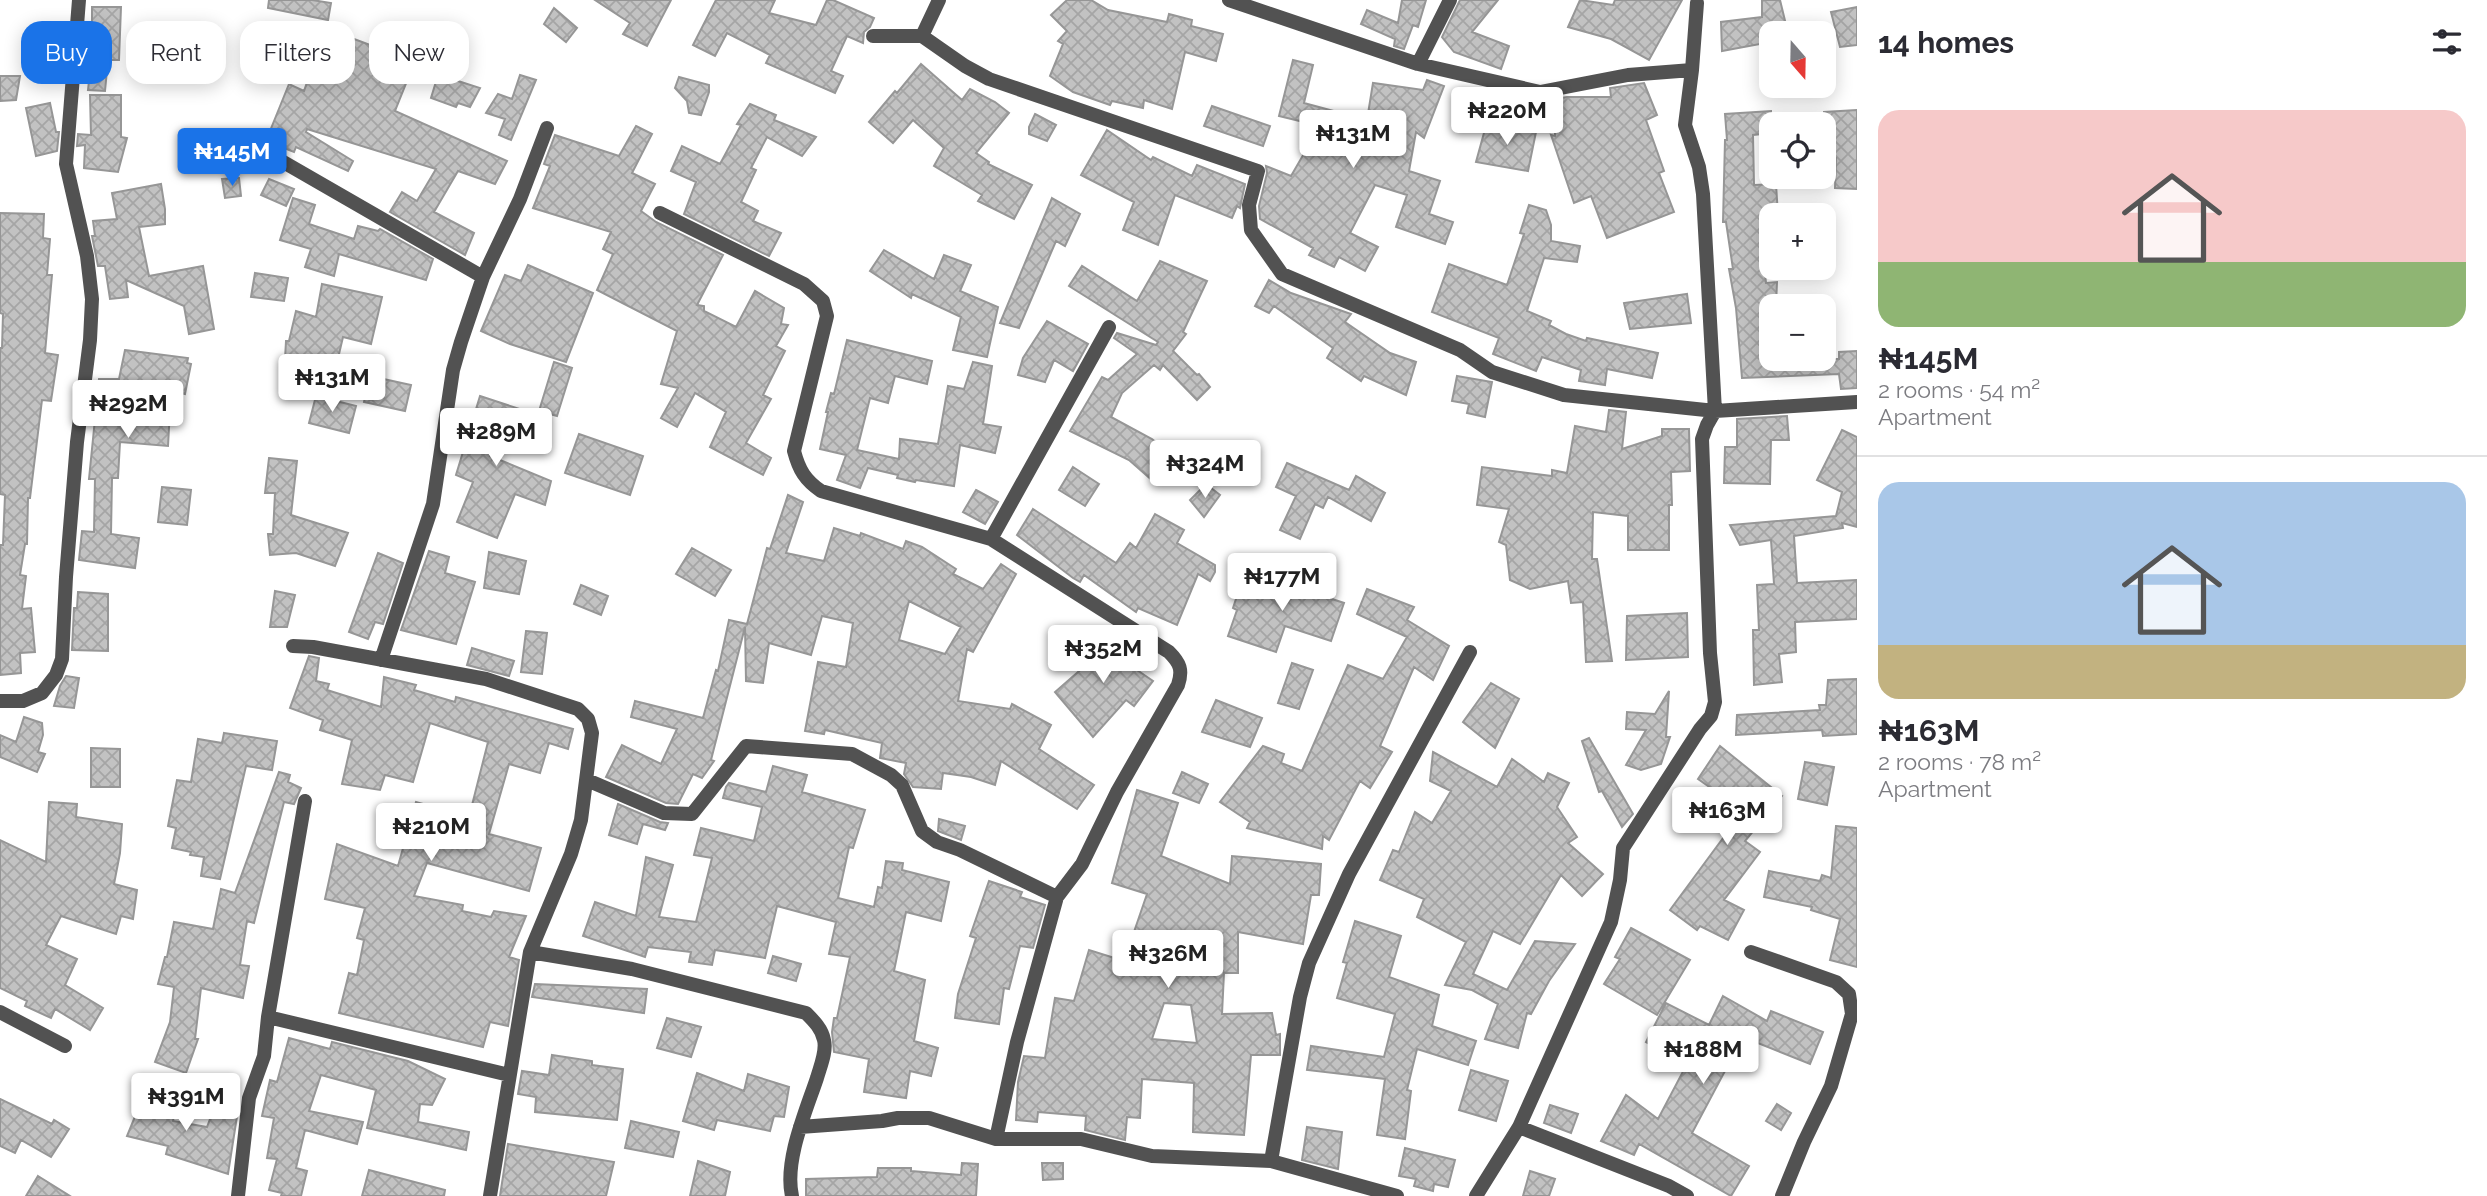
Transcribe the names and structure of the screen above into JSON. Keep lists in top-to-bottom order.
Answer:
{
  "north": "bottom",
  "page": {
    "heading": "14 homes",
    "map_buttons": ["+", "−"],
    "chip": [
      "Buy",
      "Rent",
      "Filters",
      "New"
    ],
    "list": [
      {
        "name": "₦145M",
        "note": "2 rooms · 54 m² · Apartment"
      },
      {
        "name": "₦163M",
        "note": "2 rooms · 78 m² · Apartment"
      }
    ],
    "price": [
      "₦220M",
      "₦131M",
      "₦145M",
      "₦131M",
      "₦292M",
      "₦289M",
      "₦324M",
      "₦177M",
      "₦352M",
      "₦163M",
      "₦210M",
      "₦326M",
      "₦188M",
      "₦391M"
    ]
  }
}
